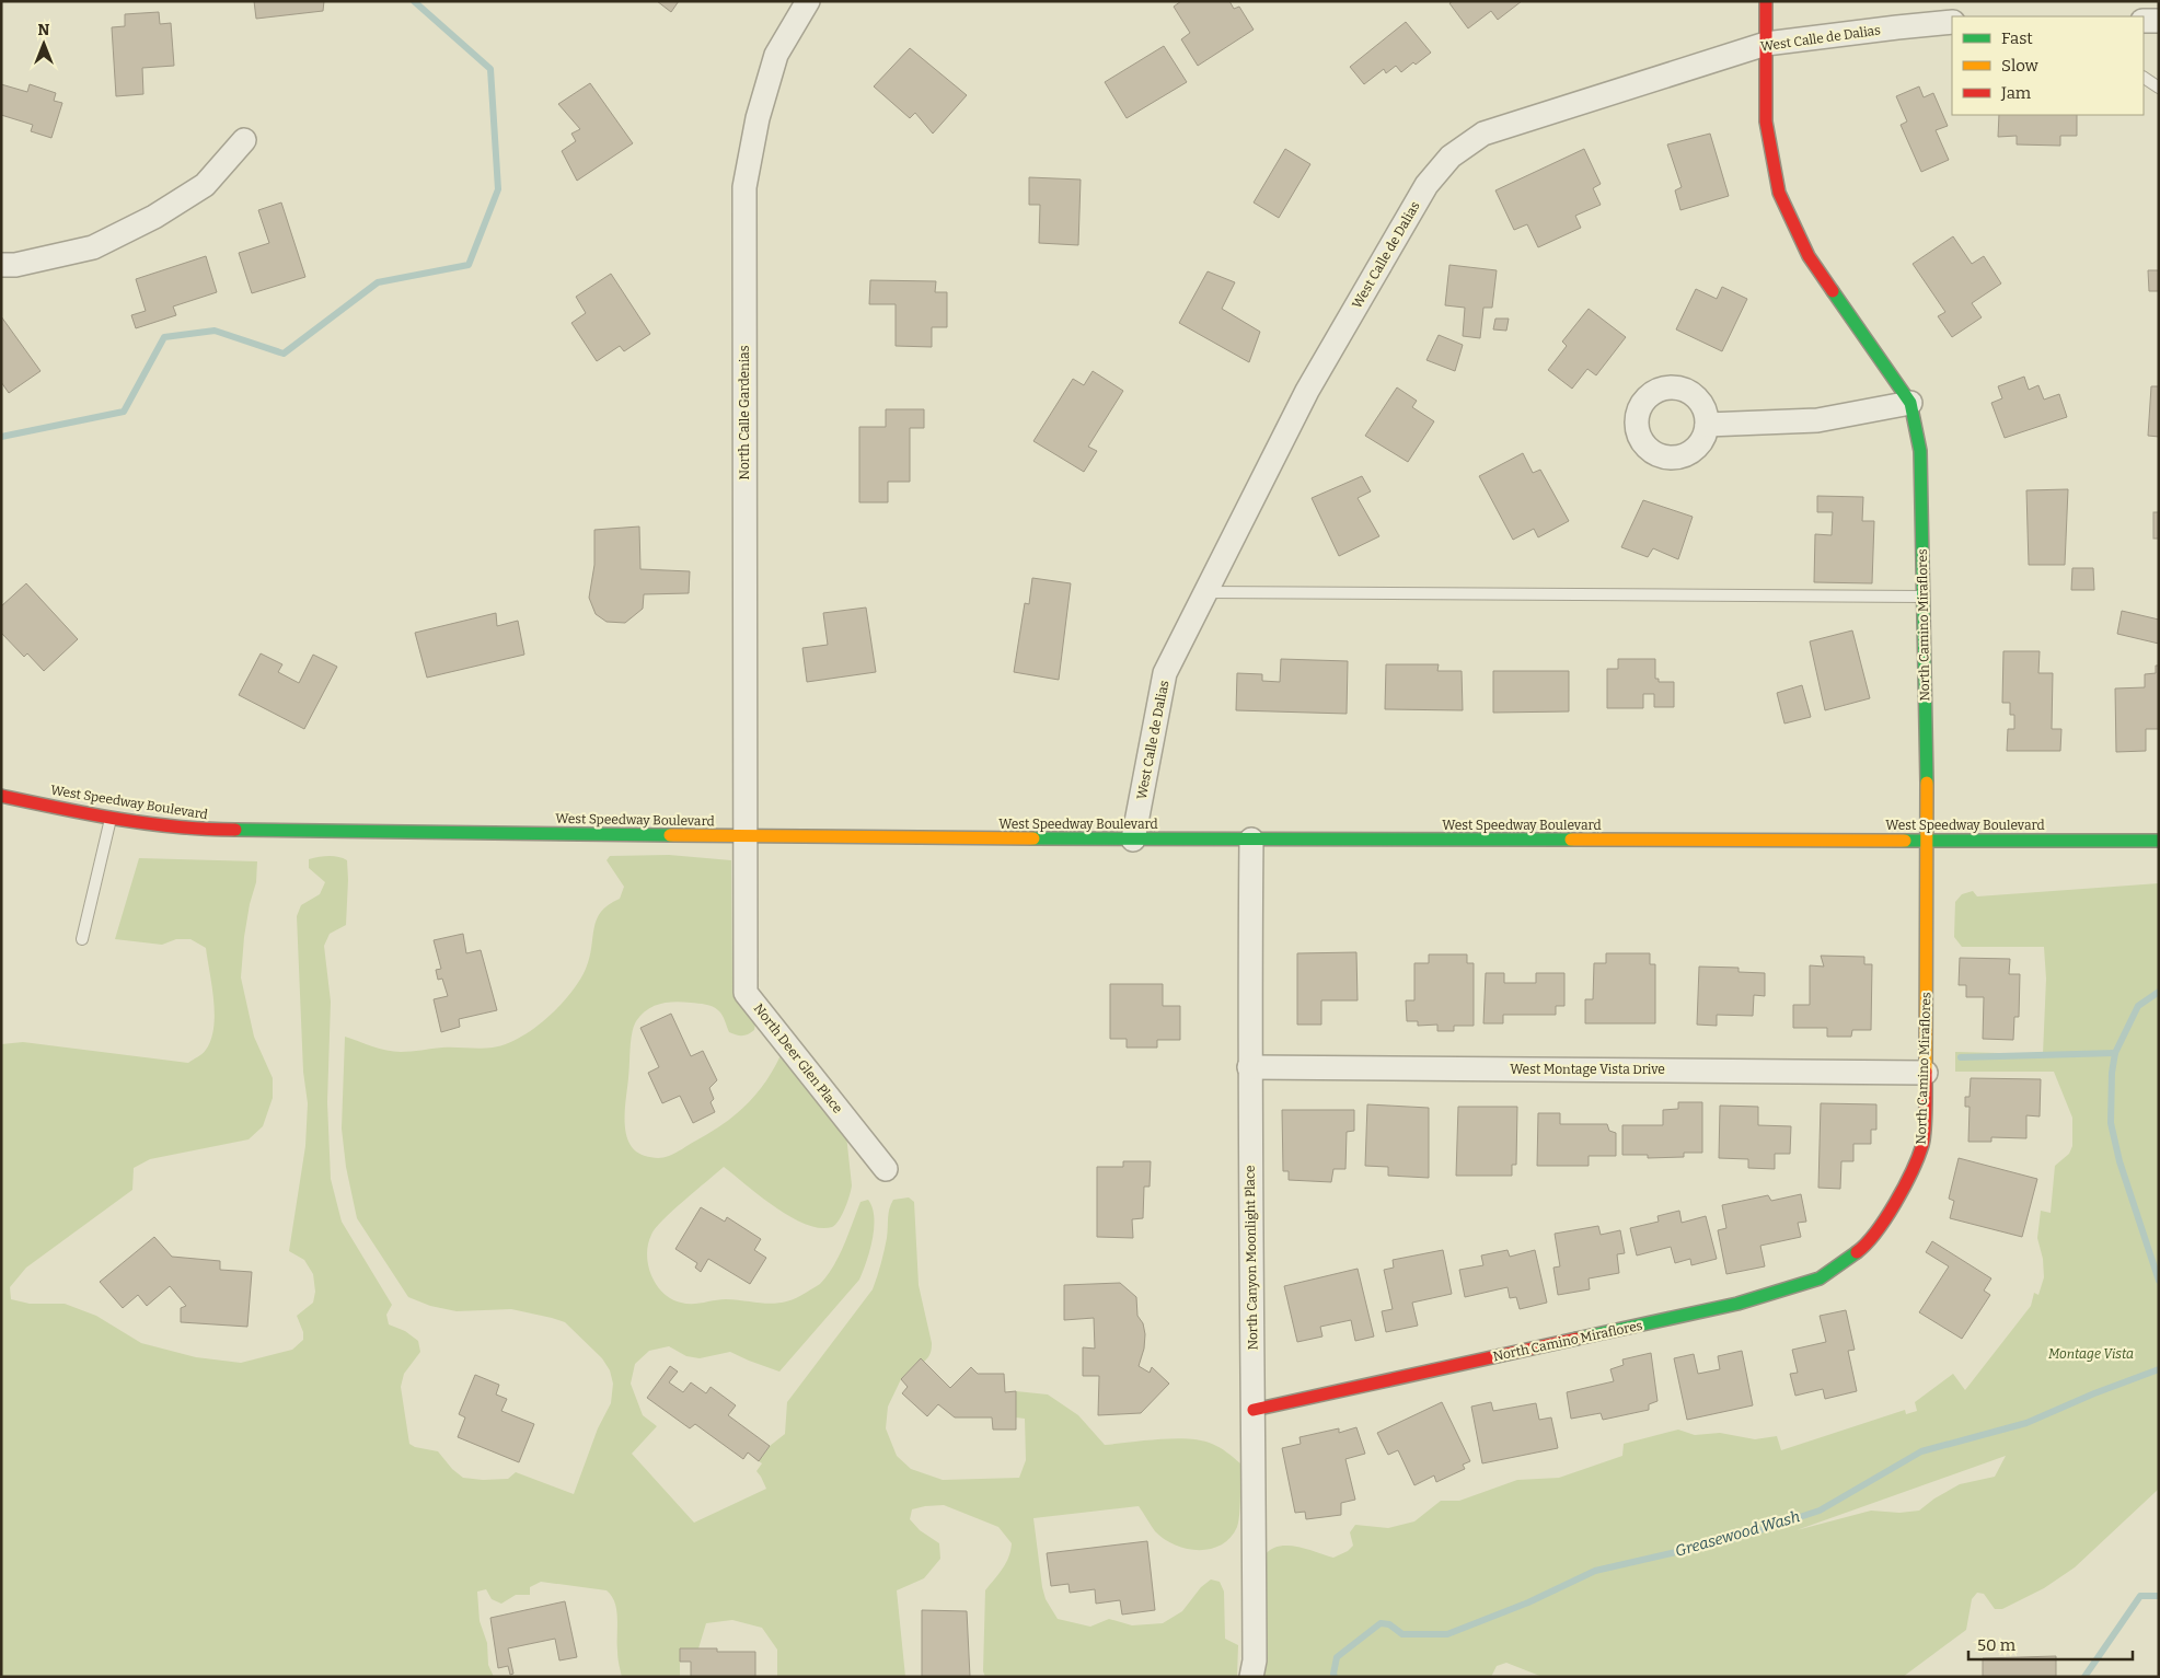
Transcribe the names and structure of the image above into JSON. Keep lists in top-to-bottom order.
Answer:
{
  "streets": {
    "main road": ["North Camino Miraflores", "West Speedway Boulevard"],
    "street": [
      "West Calle de Dalias",
      "North Calle Gardenias",
      "North Deer Glen Place",
      "West Montage Vista Drive",
      "North Canyon Moonlight Place"
    ]
  },
  "crossings": [
    ["West Calle de Dalias", "North Camino Miraflores"],
    ["West Calle de Dalias", "West Speedway Boulevard"],
    ["North Calle Gardenias", "West Speedway Boulevard"],
    ["North Calle Gardenias", "North Deer Glen Place"],
    ["North Camino Miraflores", "West Speedway Boulevard"],
    ["North Camino Miraflores", "West Montage Vista Drive"],
    ["North Camino Miraflores", "North Canyon Moonlight Place"],
    ["West Speedway Boulevard", "North Deer Glen Place"],
    ["West Speedway Boulevard", "North Canyon Moonlight Place"],
    ["West Montage Vista Drive", "North Canyon Moonlight Place"]
  ],
  "water": ["Greasewood Wash"],
  "parks": ["Montage Vista"],
  "legend": ["Fast", "Slow", "Jam"],
  "scale_bar": "50 m",
  "north": "top"
}
